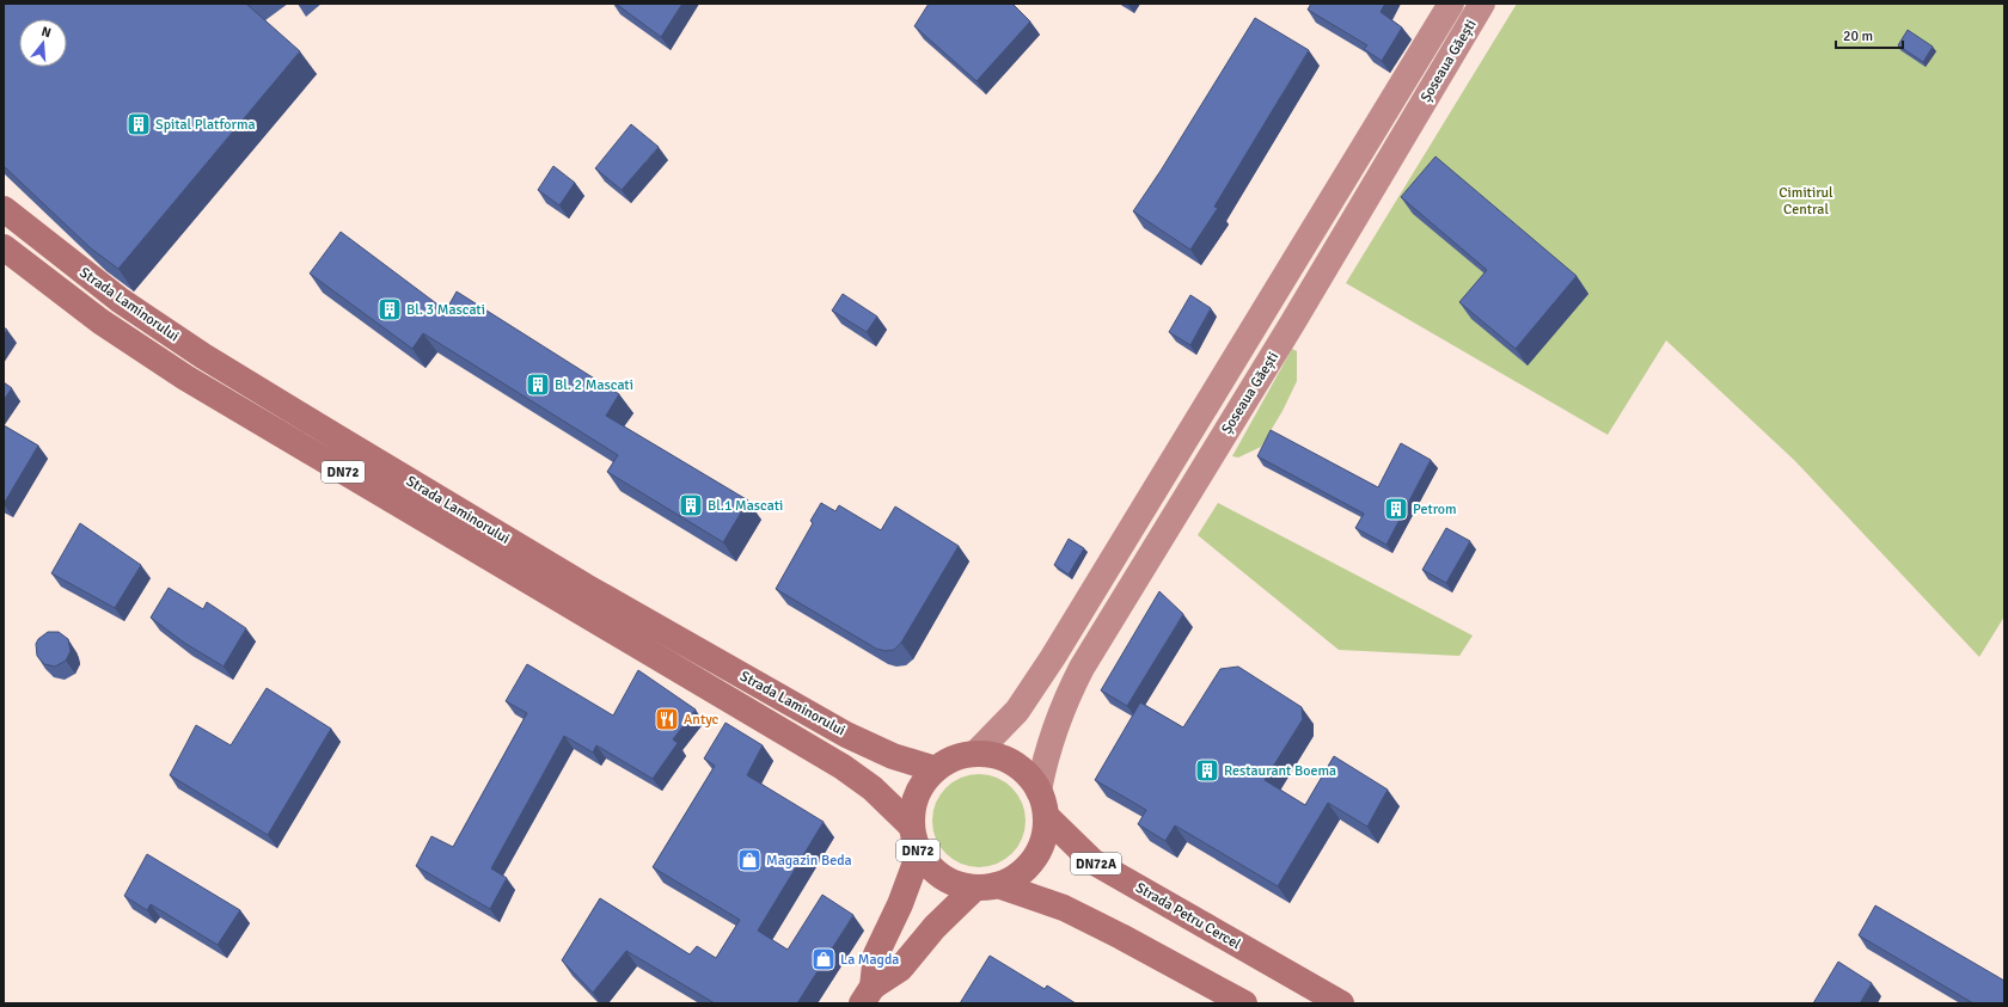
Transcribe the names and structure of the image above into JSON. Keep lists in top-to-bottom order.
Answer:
{
  "streets": {
    "main road": [
      "Șoseaua Găești",
      "Strada Laminorului",
      "DN72",
      "DN72A",
      "Strada Petru Cercel"
    ]
  },
  "crossings": [
    ["Șoseaua Găești", "Strada Laminorului"],
    ["Șoseaua Găești", "DN72"],
    ["Șoseaua Găești", "Strada Petru Cercel"],
    ["Strada Laminorului", "DN72"],
    ["Strada Laminorului", "Strada Petru Cercel"],
    ["DN72", "Strada Petru Cercel"]
  ],
  "parks": ["Cimitirul Central"],
  "places": {
    "building": [
      "Spital Platforma",
      "Bl. 3 Mascati",
      "Bl. 2 Mascati",
      "Bl.1 Mascati",
      "Petrom",
      "Restaurant Boema"
    ],
    "restaurant": ["Antyc"],
    "shop": ["Magazin Beda", "La Magda"]
  },
  "scale_bar": "20 m",
  "north": "top"
}
